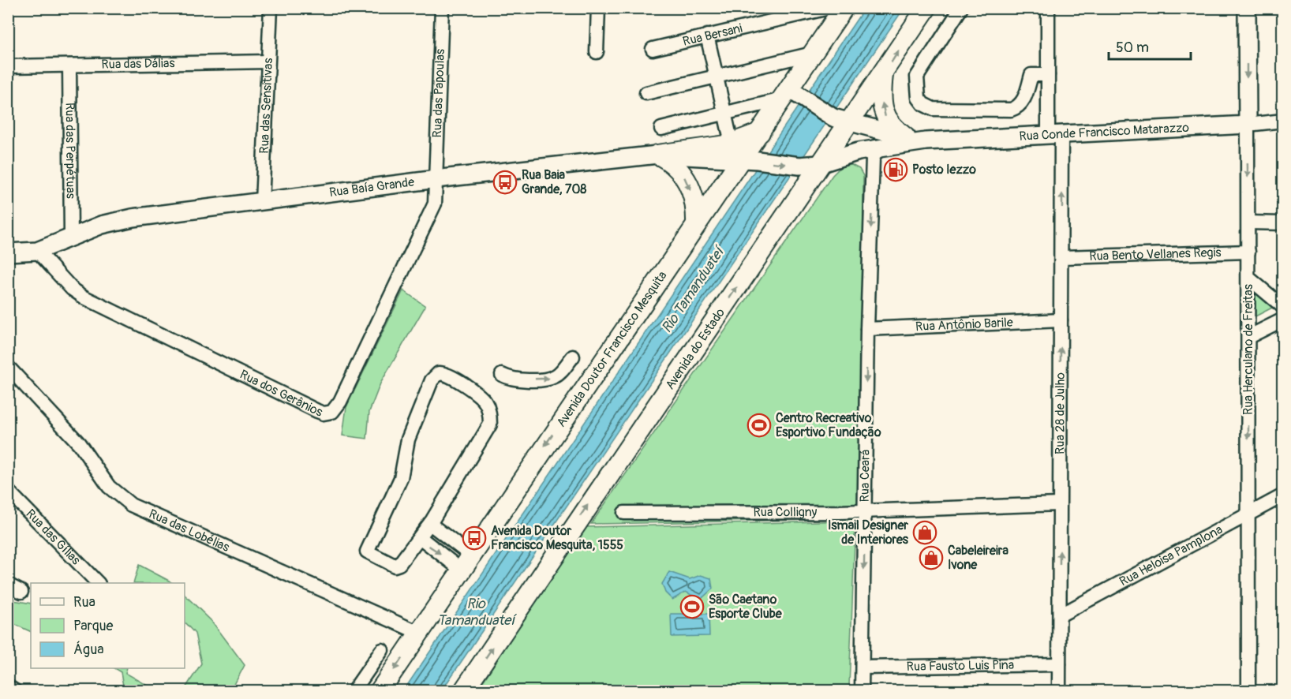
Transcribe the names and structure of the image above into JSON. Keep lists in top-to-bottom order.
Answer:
{
  "streets": {
    "highway": ["Avenida Doutor Francisco Mesquita", "Avenida do Estado"],
    "main road": ["Rua Conde Francisco Matarazzo", "Rua Baía Grande", "Rua Herculano de Freitas"],
    "street": [
      "Rua Bersani",
      "Rua das Dálias",
      "Rua das Papoulas",
      "Rua das Sensitivas",
      "Rua das Perpétuas",
      "Rua Bento Vellanes Regis",
      "Rua Antônio Barile",
      "Rua dos Gerânios",
      "Rua 28 de Julho",
      "Rua Ceará",
      "Rua Colligny",
      "Rua das Lobélias",
      "Rua das Gílias",
      "Rua Heloisa Pamplona",
      "Rua Fausto Luis Pina"
    ]
  },
  "crossings": [
    ["Rua das Dálias", "Rua das Sensitivas"],
    ["Rua das Dálias", "Rua das Perpétuas"],
    ["Rua das Papoulas", "Rua Baía Grande"],
    ["Rua das Papoulas", "Rua dos Gerânios"],
    ["Rua das Sensitivas", "Rua Baía Grande"],
    ["Rua Conde Francisco Matarazzo", "Avenida Doutor Francisco Mesquita"],
    ["Rua Conde Francisco Matarazzo", "Avenida do Estado"],
    ["Rua Conde Francisco Matarazzo", "Rua Herculano de Freitas"],
    ["Rua Conde Francisco Matarazzo", "Rua 28 de Julho"],
    ["Rua Conde Francisco Matarazzo", "Rua Ceará"],
    ["Rua das Perpétuas", "Rua Baía Grande"],
    ["Rua Baía Grande", "Rua dos Gerânios"],
    ["Rua Bento Vellanes Regis", "Rua Herculano de Freitas"],
    ["Rua Bento Vellanes Regis", "Rua 28 de Julho"],
    ["Rua Antônio Barile", "Rua 28 de Julho"],
    ["Rua Antônio Barile", "Rua Ceará"],
    ["Avenida Doutor Francisco Mesquita", "Rua das Lobélias"],
    ["Rua Herculano de Freitas", "Rua Heloisa Pamplona"],
    ["Rua 28 de Julho", "Rua Colligny"],
    ["Rua 28 de Julho", "Rua Heloisa Pamplona"],
    ["Rua 28 de Julho", "Rua Fausto Luis Pina"],
    ["Rua Ceará", "Rua Colligny"],
    ["Rua Ceará", "Rua Fausto Luis Pina"]
  ],
  "one_way": [
    "Avenida Doutor Francisco Mesquita",
    "Avenida do Estado",
    "Rua Herculano de Freitas",
    "Rua 28 de Julho",
    "Rua Ceará"
  ],
  "water": ["Rio Tamanduateí"],
  "places": {
    "fuel station": ["Posto Iezzo"],
    "bus stop": ["Rua Baia Grande, 708", "Avenida Doutor Francisco Mesquita, 1555"],
    "sports": ["Centro Recreativo Esportivo Fundação", "São Caetano Esporte Clube"],
    "shop": ["Ismail Designer de Interiores", "Cabeleireira Ivone"]
  },
  "legend": ["Rua", "Parque", "Água"],
  "scale_bar": "50 m"
}
